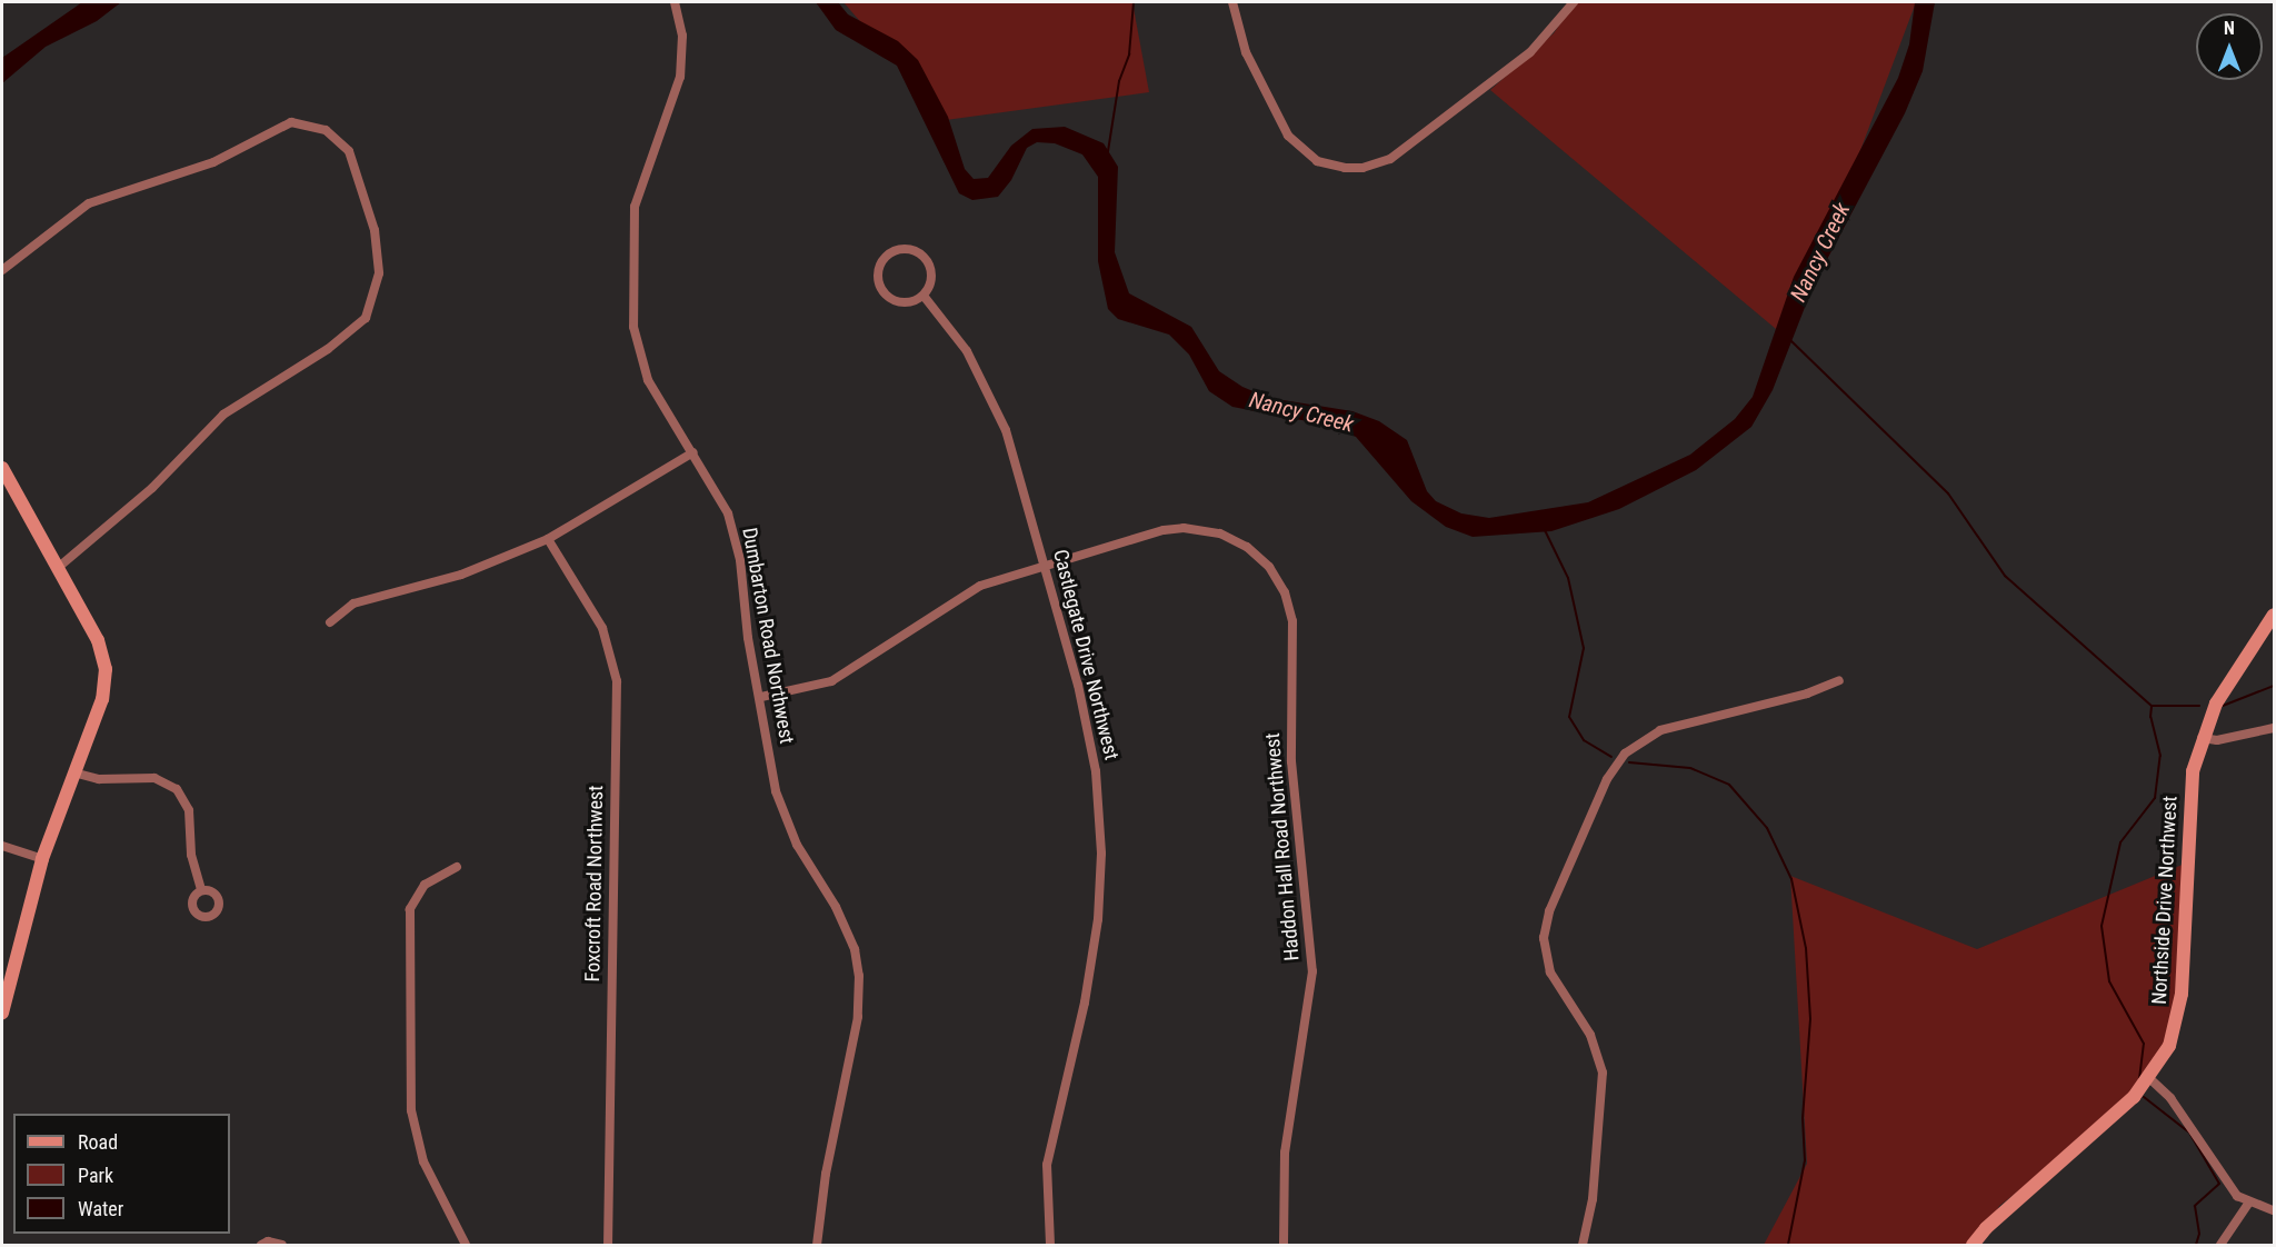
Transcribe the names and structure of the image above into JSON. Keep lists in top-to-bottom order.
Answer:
{
  "streets": {
    "street": [
      "Dumbarton Road Northwest",
      "Castlegate Drive Northwest",
      "Haddon Hall Road Northwest",
      "Foxcroft Road Northwest",
      "Northside Drive Northwest"
    ]
  },
  "crossings": [
    ["Dumbarton Road Northwest", "Haddon Hall Road Northwest"],
    ["Castlegate Drive Northwest", "Haddon Hall Road Northwest"]
  ],
  "water": ["Nancy Creek"],
  "legend": ["Road", "Park", "Water"],
  "north": "top"
}
